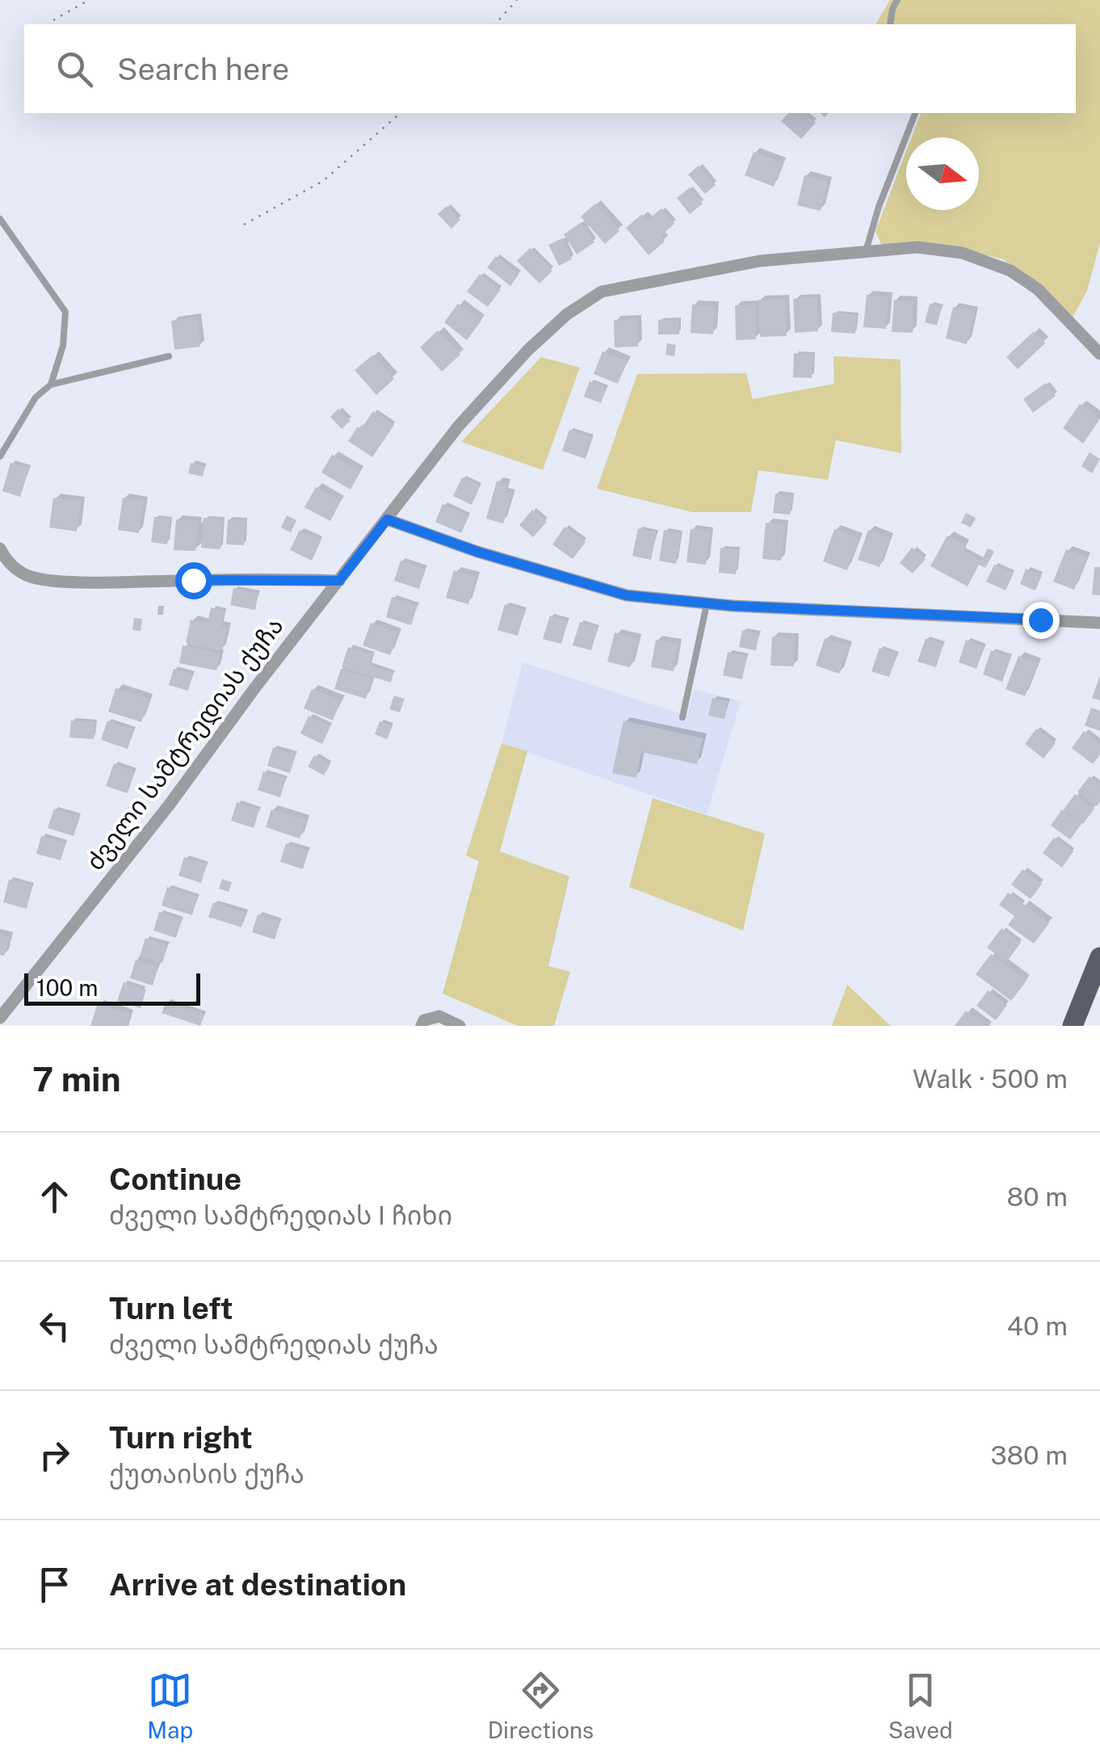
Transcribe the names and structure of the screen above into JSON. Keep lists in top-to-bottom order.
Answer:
{
  "streets": {
    "street": ["ძველი სამტრედიას ქუჩა"]
  },
  "scale_bar": "100 m",
  "north": "right",
  "page": {
    "search": "Search here",
    "scale": "100 m",
    "heading": ["7 min", "Walk · 500 m"],
    "list": [
      ["Continue", "ძველი სამტრედიას I ჩიხი", "80 m"],
      ["Turn left", "ძველი სამტრედიას ქუჩა", "40 m"],
      ["Turn right", "ქუთაისის ქუჩა", "380 m"],
      "Arrive at destination"
    ],
    "nav": ["Map", "Directions", "Saved"]
  }
}
